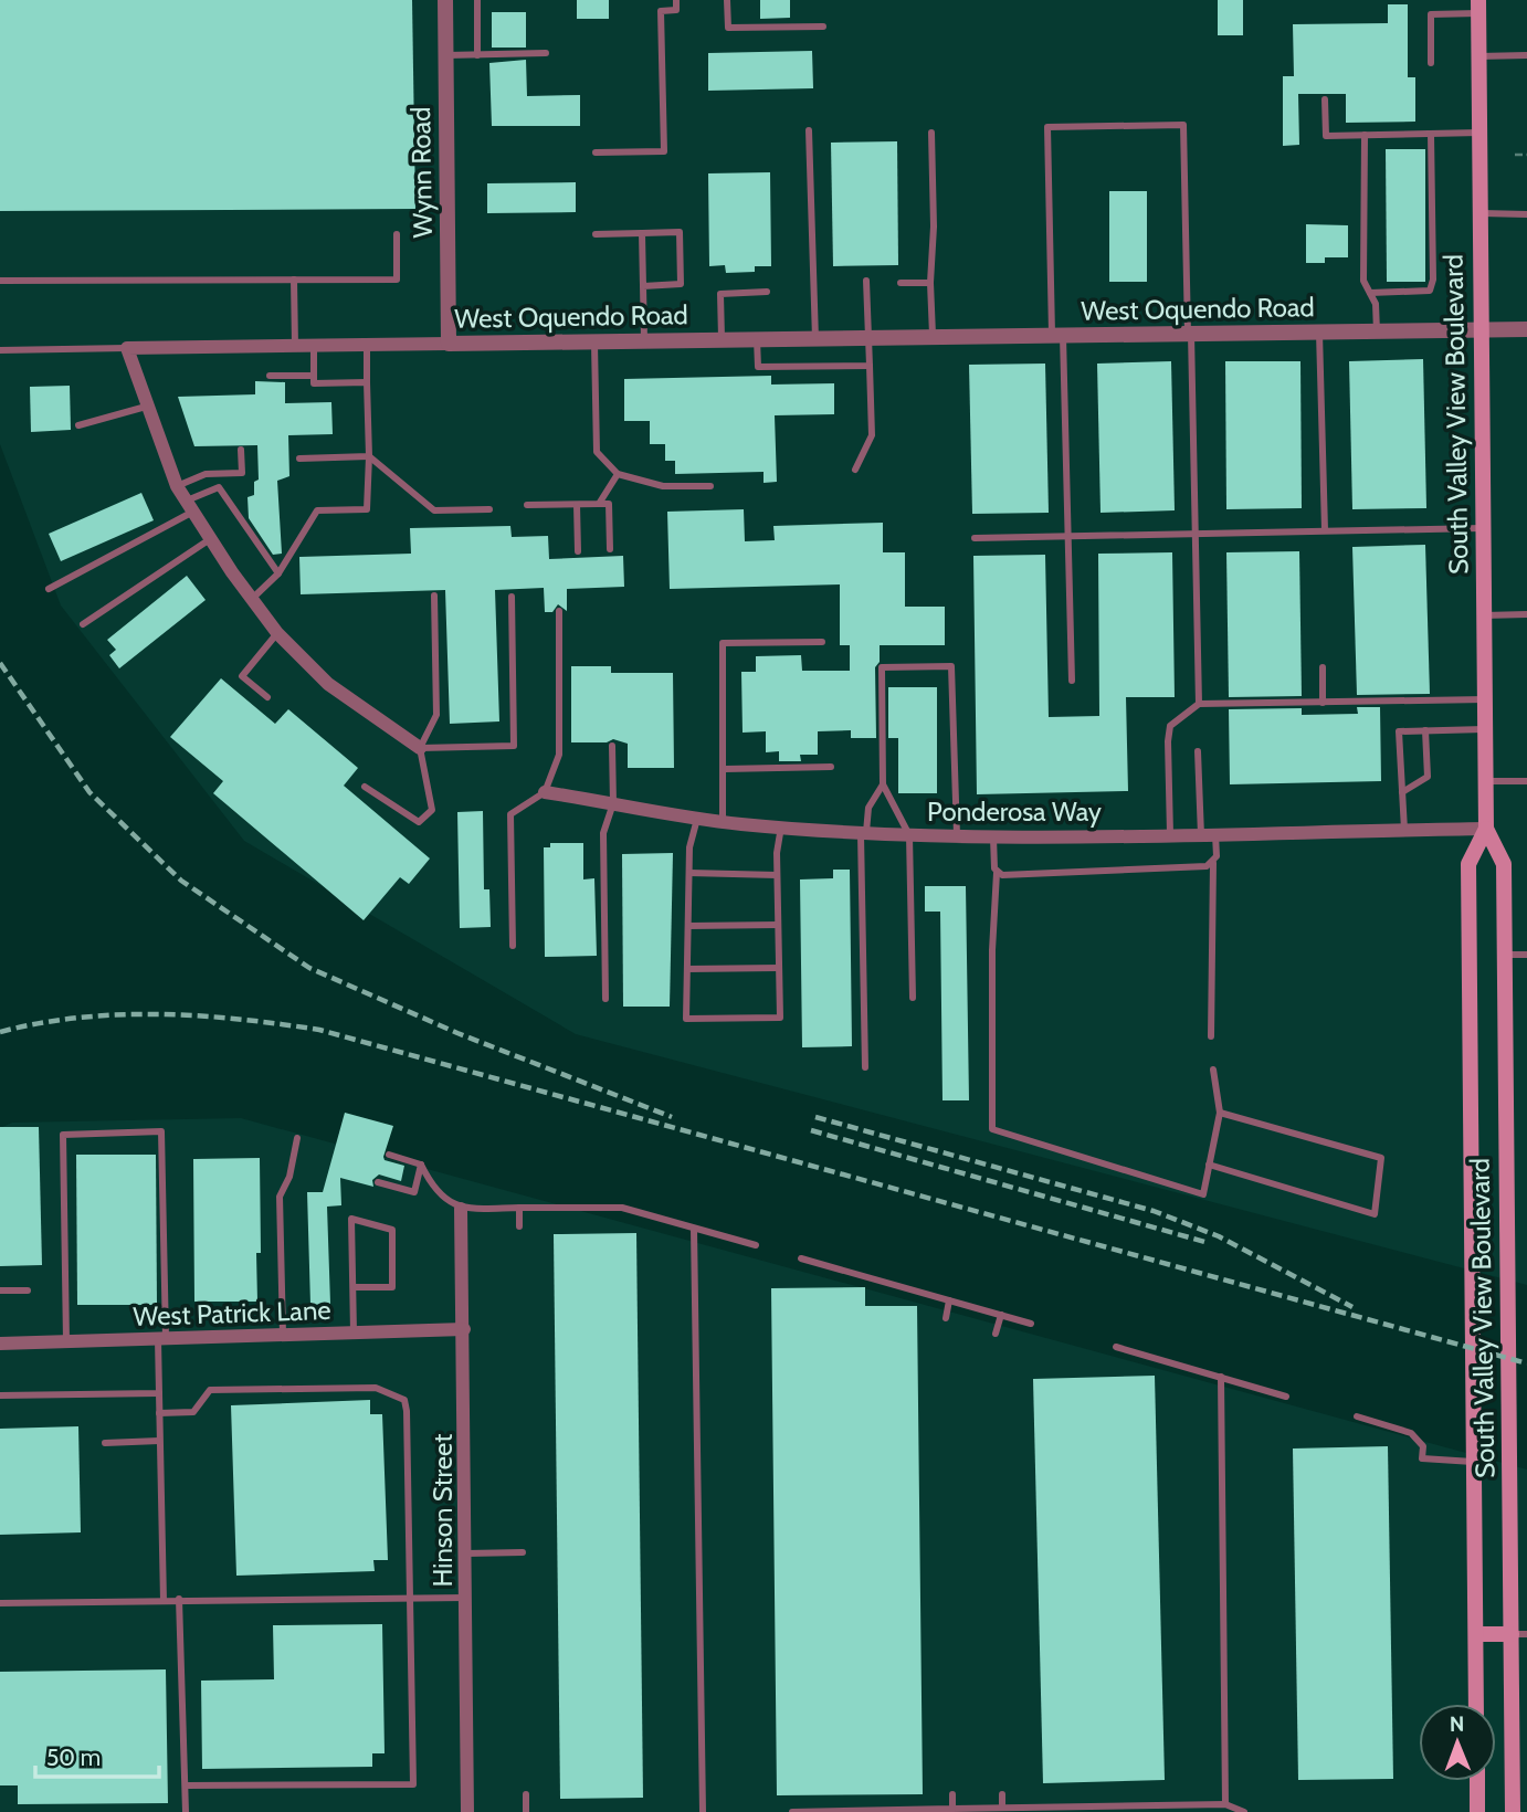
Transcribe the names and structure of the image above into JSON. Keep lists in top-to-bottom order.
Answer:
{
  "streets": {
    "main road": ["South Valley View Boulevard"],
    "street": [
      "Wynn Road",
      "West Oquendo Road",
      "Ponderosa Way",
      "West Patrick Lane",
      "Hinson Street"
    ]
  },
  "crossings": [
    ["Wynn Road", "West Oquendo Road"],
    ["West Oquendo Road", "South Valley View Boulevard"],
    ["South Valley View Boulevard", "Ponderosa Way"],
    ["West Patrick Lane", "Hinson Street"]
  ],
  "scale_bar": "50 m",
  "north": "top"
}
